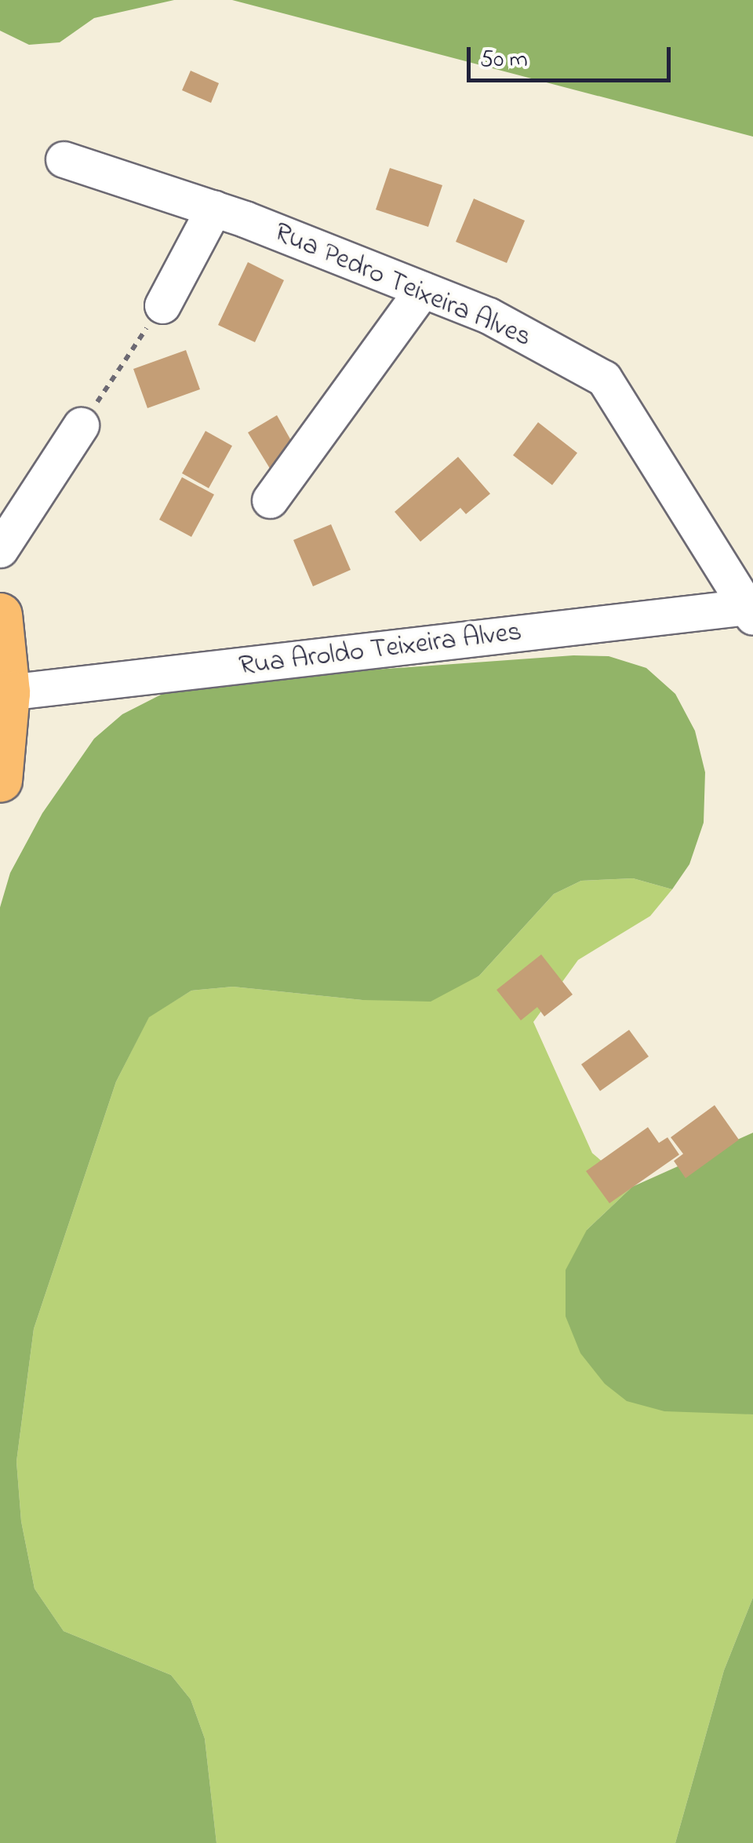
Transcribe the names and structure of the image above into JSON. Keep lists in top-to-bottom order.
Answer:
{
  "streets": {
    "street": ["Rua Pedro Teixeira Alves", "Rua Aroldo Teixeira Alves"]
  },
  "crossings": [
    ["Rua Pedro Teixeira Alves", "Rua Aroldo Teixeira Alves"]
  ],
  "scale_bar": "50 m"
}
